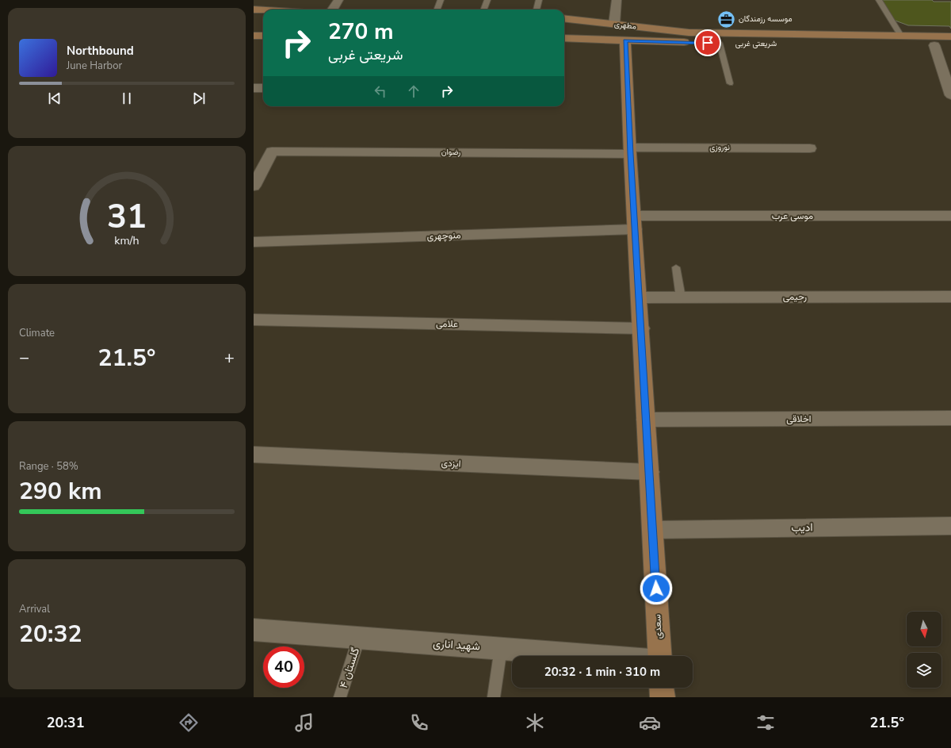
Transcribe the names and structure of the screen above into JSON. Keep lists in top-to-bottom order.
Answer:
{
  "streets": {
    "main road": ["مطهری", "شریعتی غربی", "سعدی"],
    "street": [
      "نوروزی",
      "رضوان",
      "موسی عرب",
      "منوچهری",
      "رحیمی",
      "علامی",
      "اخلاقی",
      "ایزدی",
      "ادیب",
      "شهید اناری"
    ],
    "lane": ["گلستان ۴"]
  },
  "crossings": [
    ["مطهری", "شریعتی غربی"],
    ["شریعتی غربی", "سعدی"],
    ["نوروزی", "رضوان"],
    ["نوروزی", "سعدی"],
    ["رضوان", "سعدی"],
    ["موسی عرب", "منوچهری"],
    ["موسی عرب", "سعدی"],
    ["منوچهری", "سعدی"],
    ["رحیمی", "سعدی"],
    ["علامی", "سعدی"],
    ["اخلاقی", "سعدی"],
    ["ایزدی", "سعدی"],
    ["ادیب", "سعدی"],
    ["شهید اناری", "گلستان ۴"]
  ],
  "places": {
    "office": ["موسسه رزمندگان"]
  },
  "north": "bottom",
  "page": {
    "turn": ["270 m", "شریعتی غربی"],
    "song": ["Northbound", "June Harbor"],
    "tile": [
      "Climate",
      ["Range · 58%", "290 km"],
      ["Arrival", "20:32"]
    ],
    "heat": ["−", "21.5°", "+"],
    "limit": "40",
    "trip": "20:32 · 1 min · 310 m",
    "tabs": ["20:31", "21.5°"],
    "gauge": ["31", "km/h"]
  }
}
